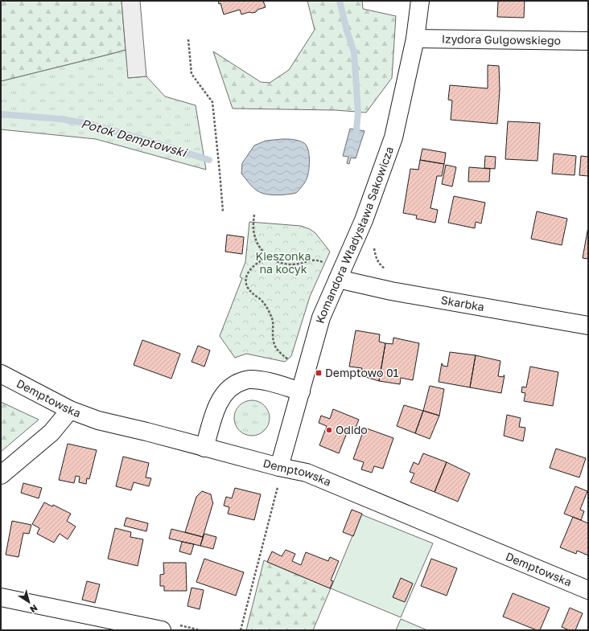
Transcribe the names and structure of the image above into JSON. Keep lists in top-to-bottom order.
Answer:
{
  "streets": {
    "street": [
      "Izydora Gulgowskiego",
      "Komandora Władysława Sakowicza",
      "Skarbka",
      "Demptowska"
    ]
  },
  "crossings": [
    ["Izydora Gulgowskiego", "Komandora Władysława Sakowicza"],
    ["Komandora Władysława Sakowicza", "Skarbka"],
    ["Komandora Władysława Sakowicza", "Demptowska"]
  ],
  "water": ["Potok Demptowski"],
  "parks": ["Kieszonka na kocyk"],
  "places": {
    "transit": ["Demptowo 01"],
    "other": ["Odido"]
  },
  "north": "bottom right"
}
